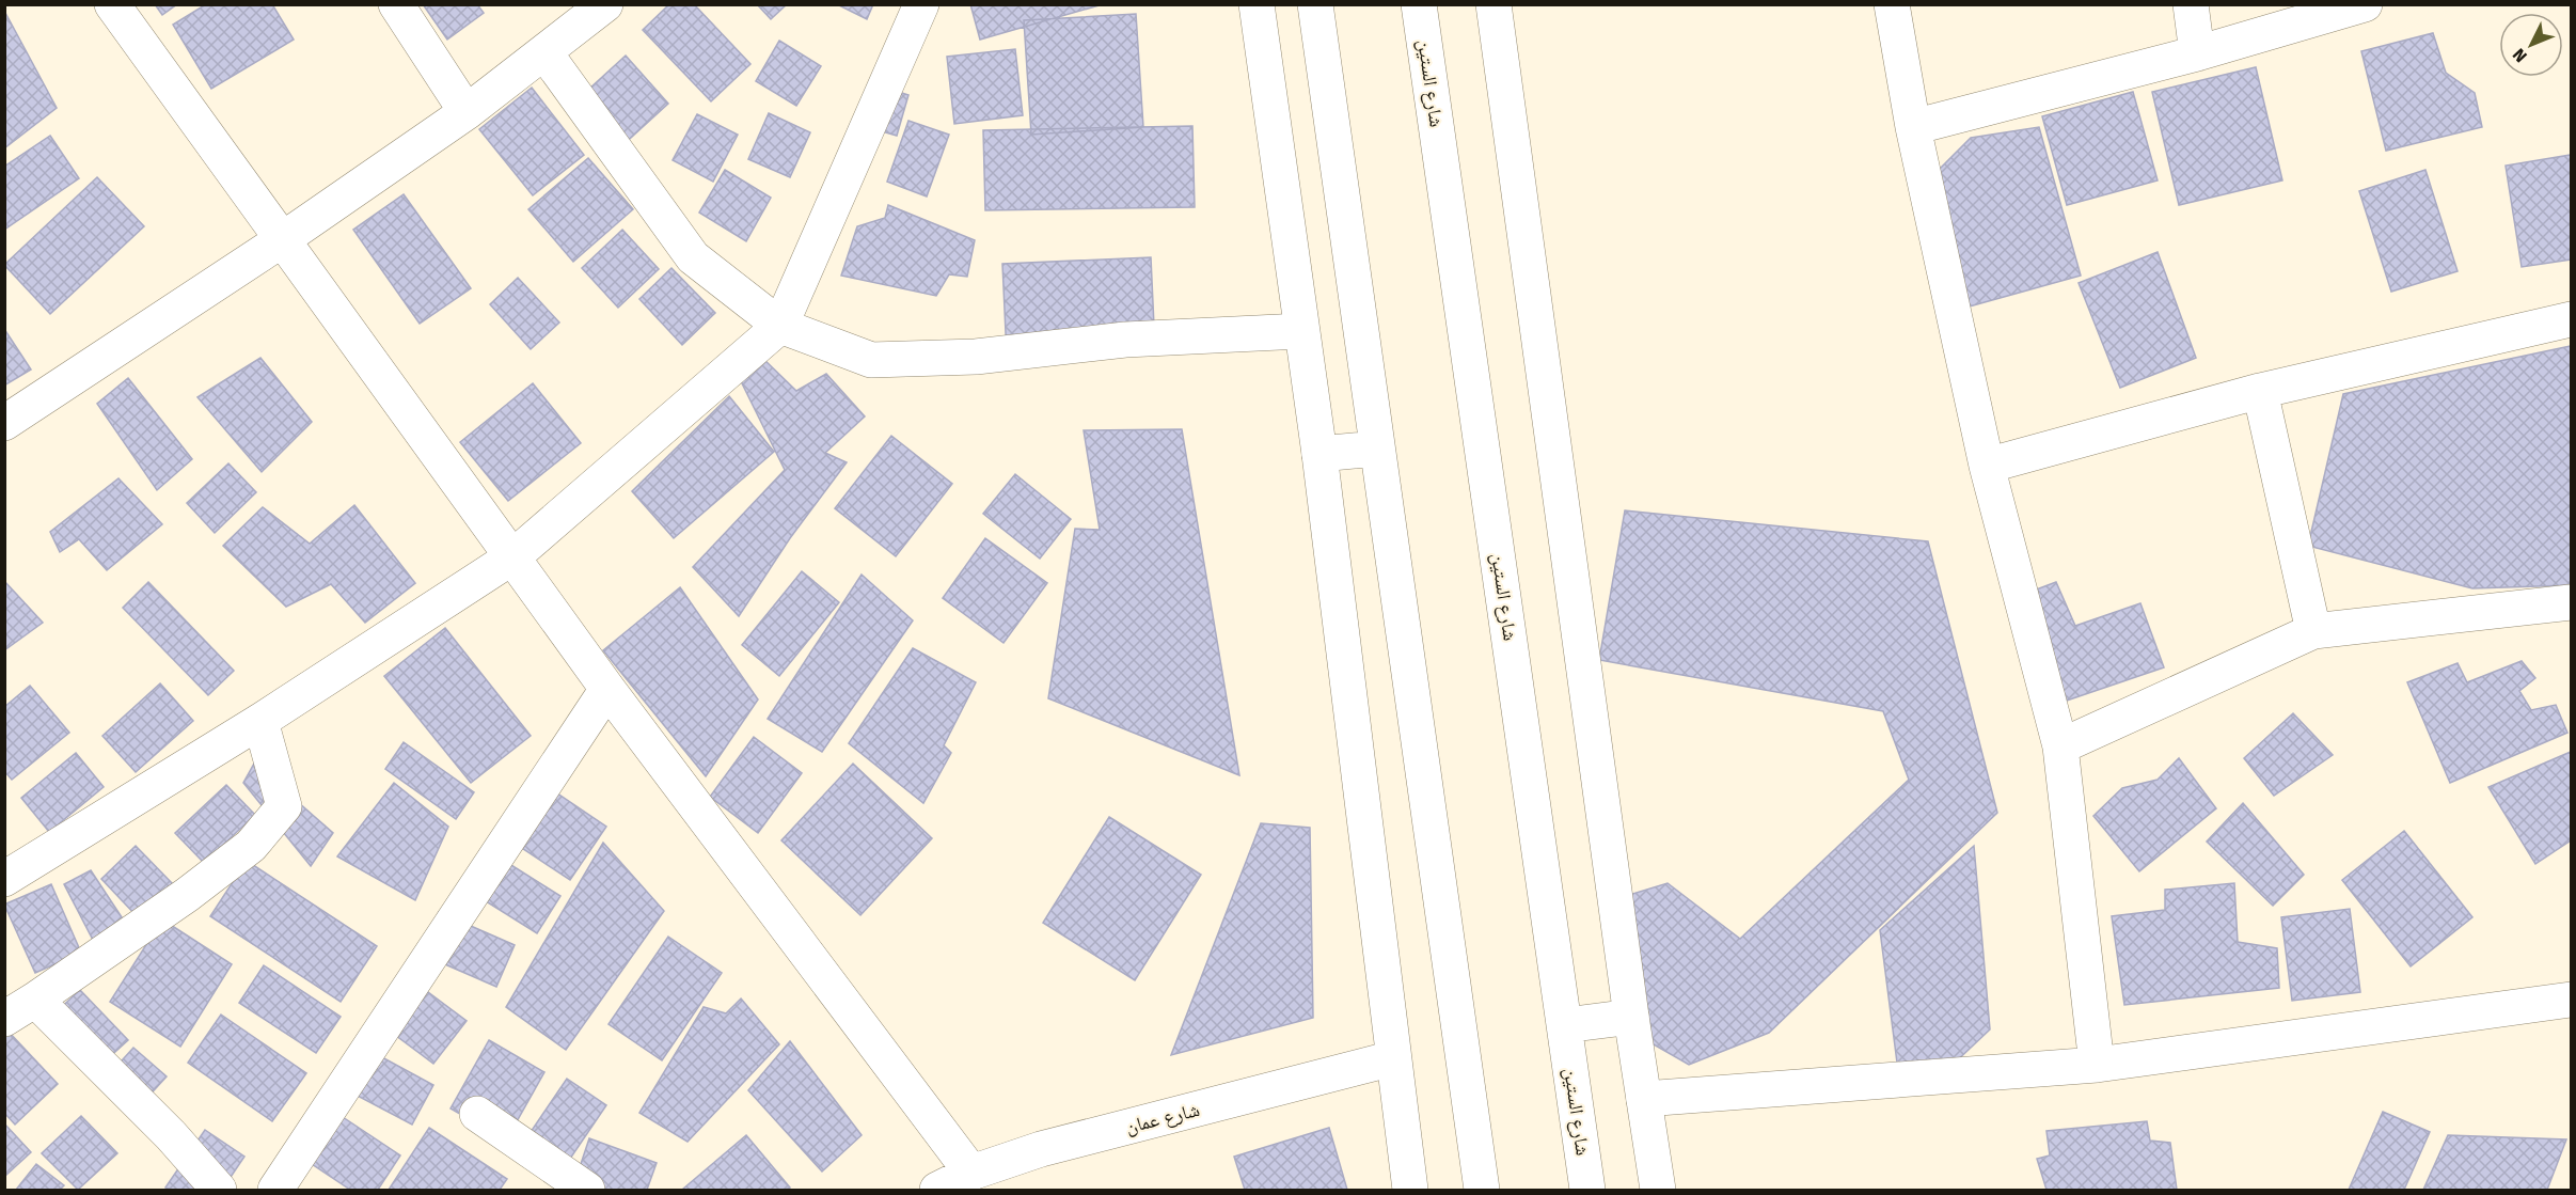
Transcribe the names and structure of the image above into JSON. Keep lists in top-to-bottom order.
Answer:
{
  "streets": {
    "main road": ["شارع الستين", "شارع عمان"]
  },
  "north": "bottom left"
}
